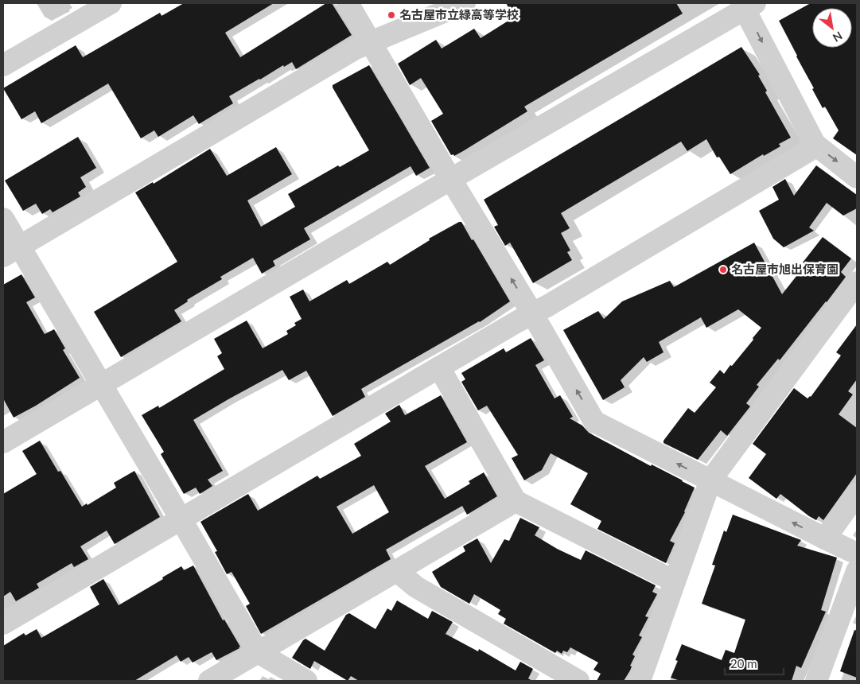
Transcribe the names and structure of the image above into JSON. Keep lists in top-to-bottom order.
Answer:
{
  "places": ["名古屋市立緑高等学校", "名古屋市旭出保育園"],
  "scale_bar": "20 m",
  "north": "bottom right"
}
